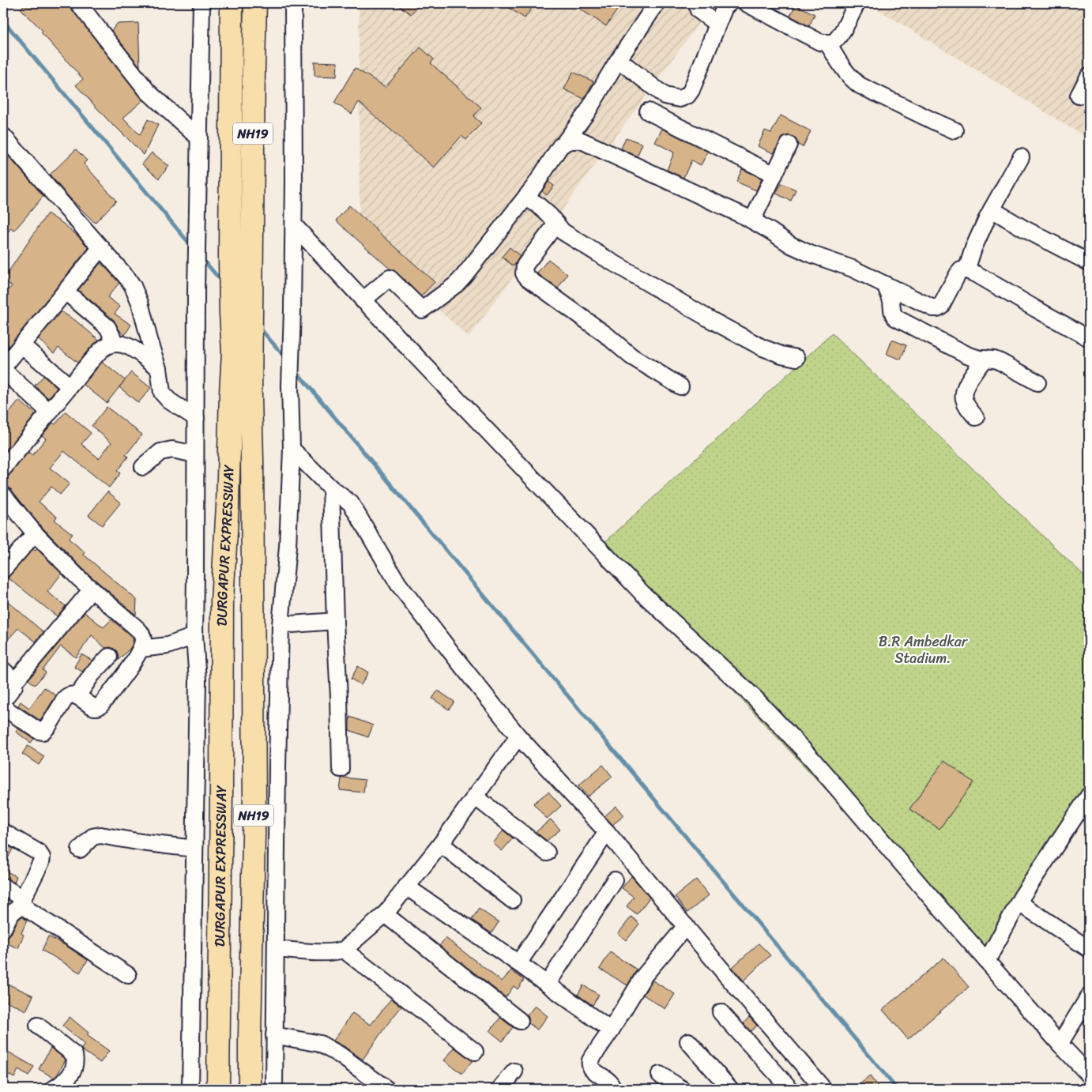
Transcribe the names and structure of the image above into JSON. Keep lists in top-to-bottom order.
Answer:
{
  "streets": {
    "highway": ["NH19", "DURGAPUR EXPRESSWAY"]
  },
  "parks": ["B.R Ambedkar Stadium."]
}
